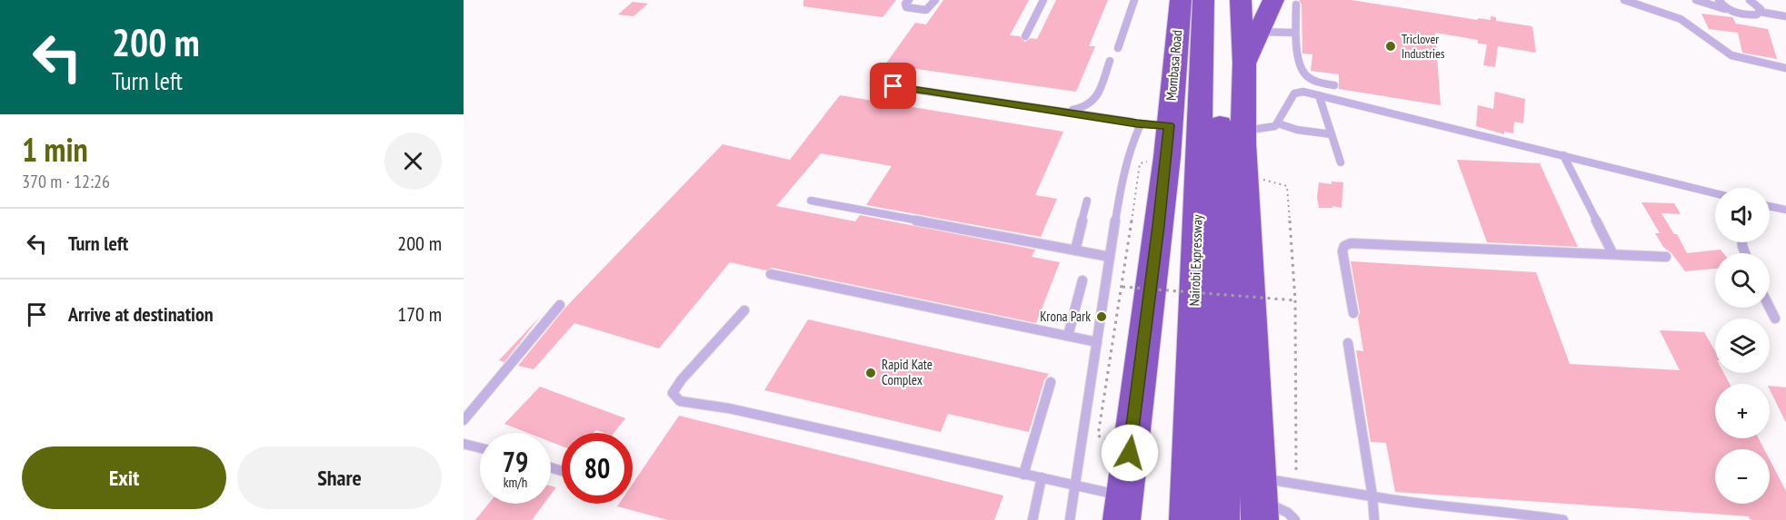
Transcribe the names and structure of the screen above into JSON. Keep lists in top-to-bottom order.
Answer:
{
  "streets": {
    "highway": ["Mombasa Road", "Nairobi Expressway"]
  },
  "places": ["Triclover Industries", "Krona Park", "Rapid Kate Complex"],
  "page": {
    "turn": ["200 m", "Turn left"],
    "heading": ["1 min", "370 m · 12:26"],
    "map_buttons": ["+", "−"],
    "list": [
      {
        "name": "Turn left",
        "value": "200 m"
      },
      {
        "name": "Arrive at destination",
        "value": "170 m"
      }
    ],
    "speed": "79 km/h",
    "limit": "80",
    "buttons": ["Exit", "Share"]
  }
}
